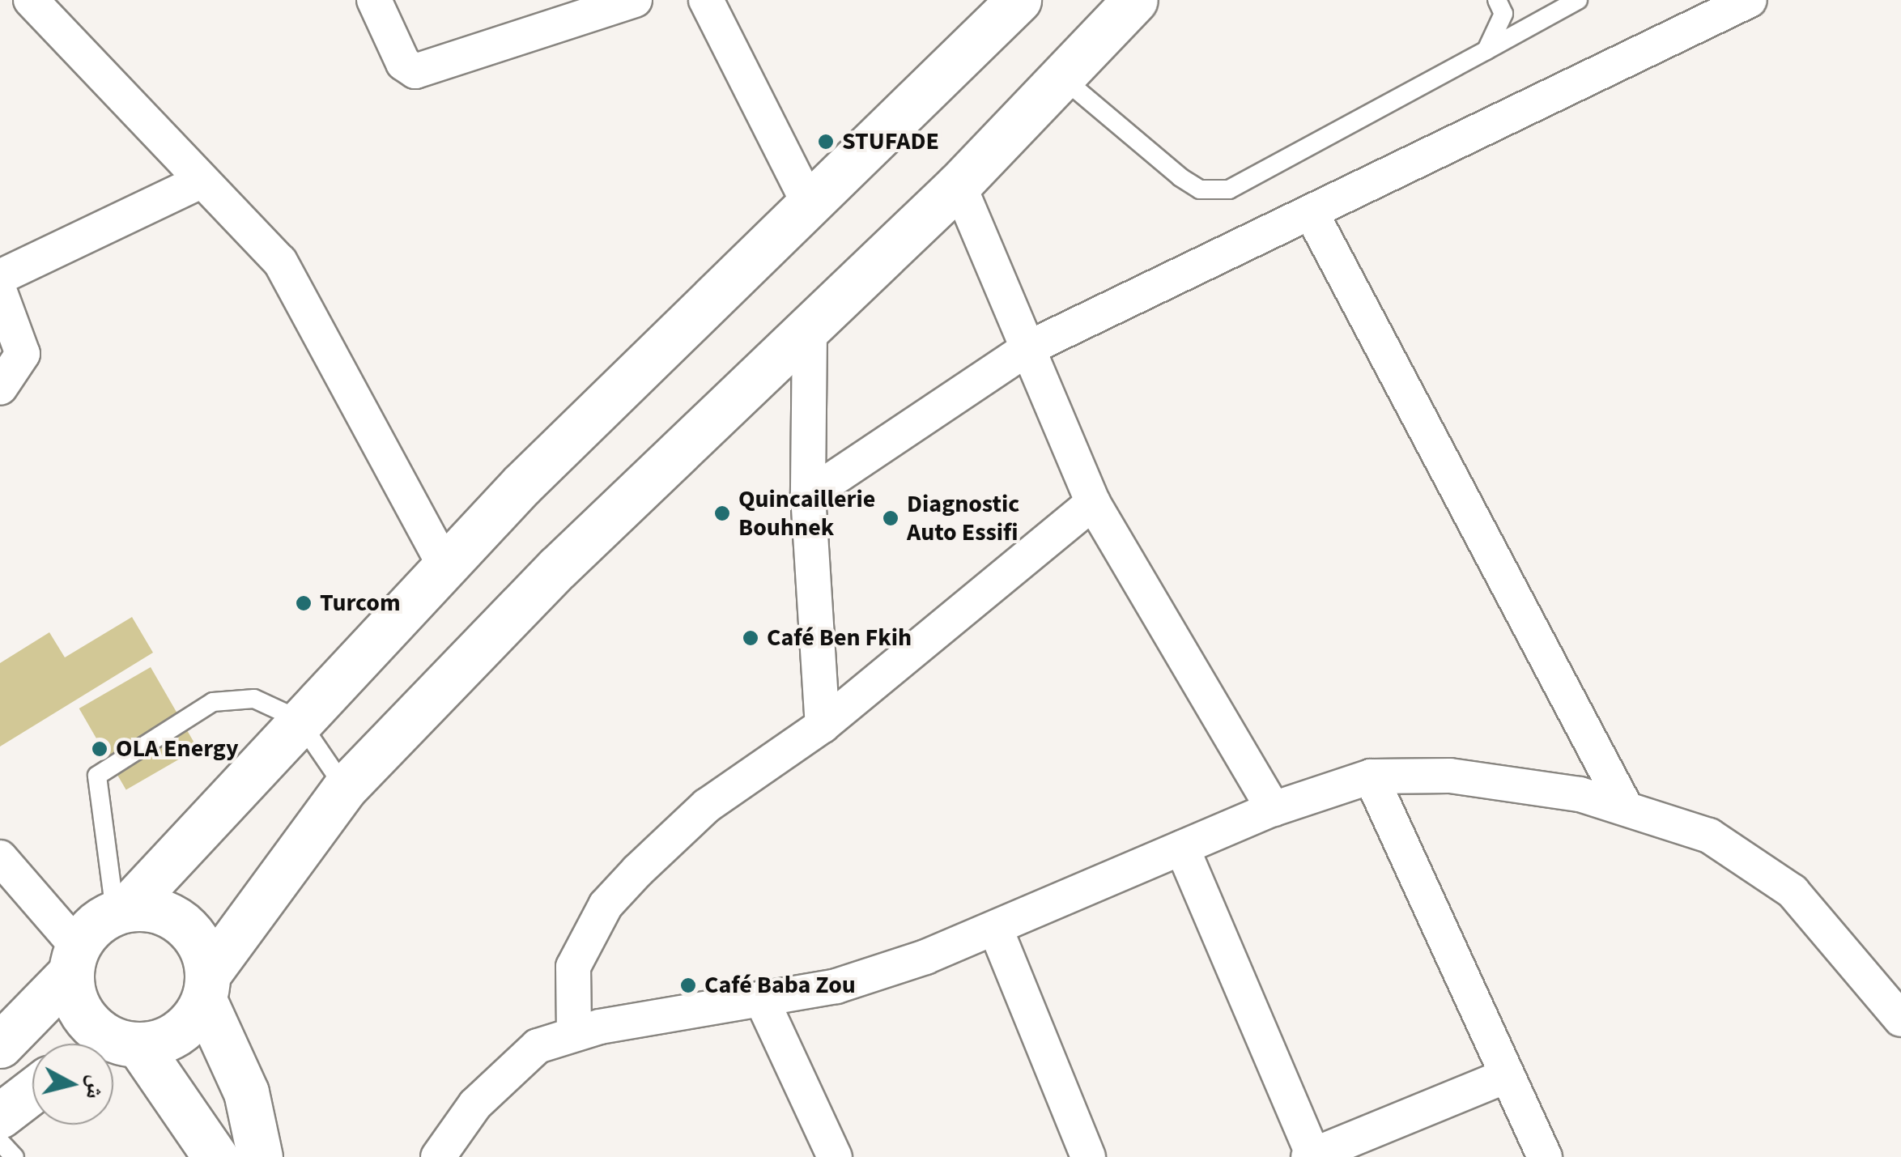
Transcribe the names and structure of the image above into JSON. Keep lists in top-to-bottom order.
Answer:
{
  "places": [
    "STUFADE",
    "Quincaillerie Bouhnek",
    "Diagnostic Auto Essifi",
    "Turcom",
    "Café Ben Fkih",
    "OLA Energy",
    "Café Baba Zou"
  ],
  "north": "right"
}
